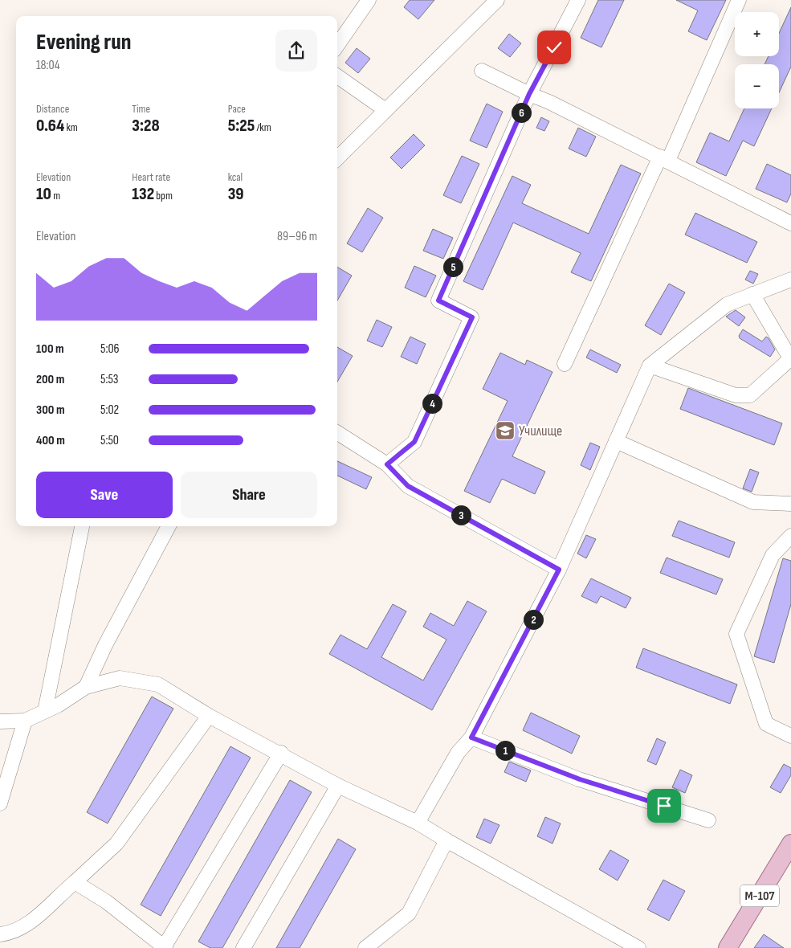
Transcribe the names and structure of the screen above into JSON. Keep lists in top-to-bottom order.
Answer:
{
  "streets": {
    "main road": ["М-107"]
  },
  "places": {
    "school or university": ["Училище"]
  },
  "page": {
    "map_buttons": ["+", "−"],
    "heading": ["Evening run", "18:04"],
    "stats": [
      ["Distance", "0.64 km"],
      ["Time", "3:28"],
      ["Pace", "5:25 /km"],
      ["Elevation", "10 m"],
      ["Heart rate", "132 bpm"],
      ["kcal", "39"]
    ],
    "pins": [
      "6",
      "5",
      "4",
      "3",
      "2",
      "1"
    ],
    "chart": ["Elevation", "89–96 m"],
    "list": [
      {
        "name": "100 m",
        "note": "5:06"
      },
      {
        "name": "200 m",
        "note": "5:53"
      },
      {
        "name": "300 m",
        "note": "5:02"
      },
      {
        "name": "400 m",
        "note": "5:50"
      }
    ],
    "buttons": ["Save", "Share"]
  }
}
